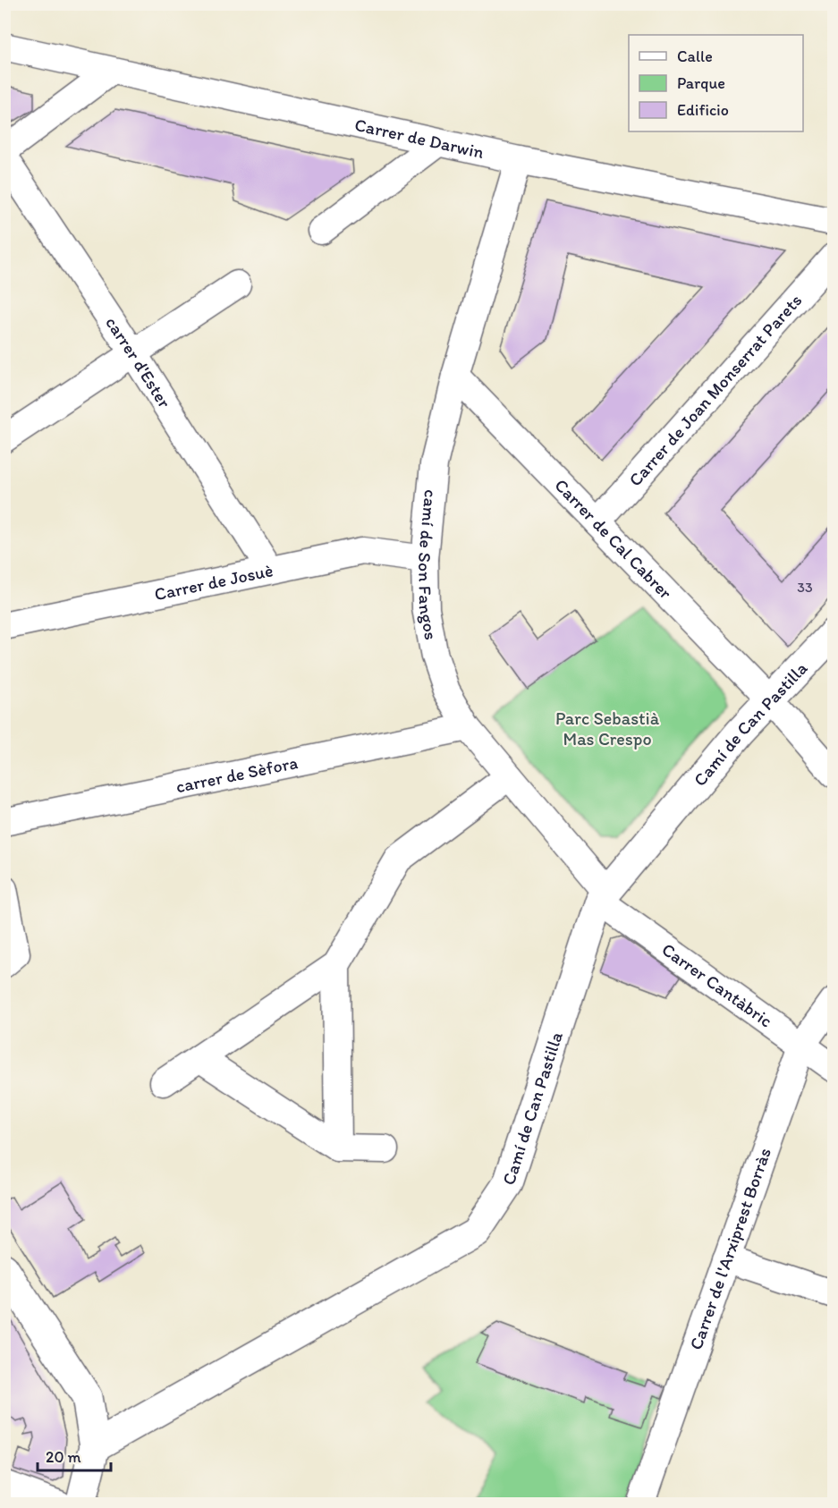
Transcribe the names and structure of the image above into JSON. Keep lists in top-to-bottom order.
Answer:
{
  "streets": {
    "street": [
      "Carrer de Darwin",
      "carrer d'Ester",
      "Carrer de Joan Monserrat Parets",
      "Carrer de Cal Cabrer",
      "camí de Son Fangos",
      "Carrer de Josuè",
      "Camí de Can Pastilla",
      "carrer de Sèfora",
      "Carrer Cantàbric",
      "Carrer de l'Arxiprest Borràs"
    ]
  },
  "crossings": [
    ["Carrer de Darwin", "camí de Son Fangos"],
    ["carrer d'Ester", "Carrer de Josuè"],
    ["Carrer de Joan Monserrat Parets", "Carrer de Cal Cabrer"],
    ["Carrer de Cal Cabrer", "camí de Son Fangos"],
    ["Carrer de Cal Cabrer", "Camí de Can Pastilla"],
    ["camí de Son Fangos", "Carrer de Josuè"],
    ["camí de Son Fangos", "Camí de Can Pastilla"],
    ["camí de Son Fangos", "carrer de Sèfora"],
    ["camí de Son Fangos", "Carrer Cantàbric"],
    ["Camí de Can Pastilla", "Carrer Cantàbric"],
    ["Carrer Cantàbric", "Carrer de l'Arxiprest Borràs"]
  ],
  "parks": ["Parc Sebastià Mas Crespo"],
  "house_numbers": ["33"],
  "legend": ["Calle", "Parque", "Edificio"],
  "scale_bar": "20 m"
}
